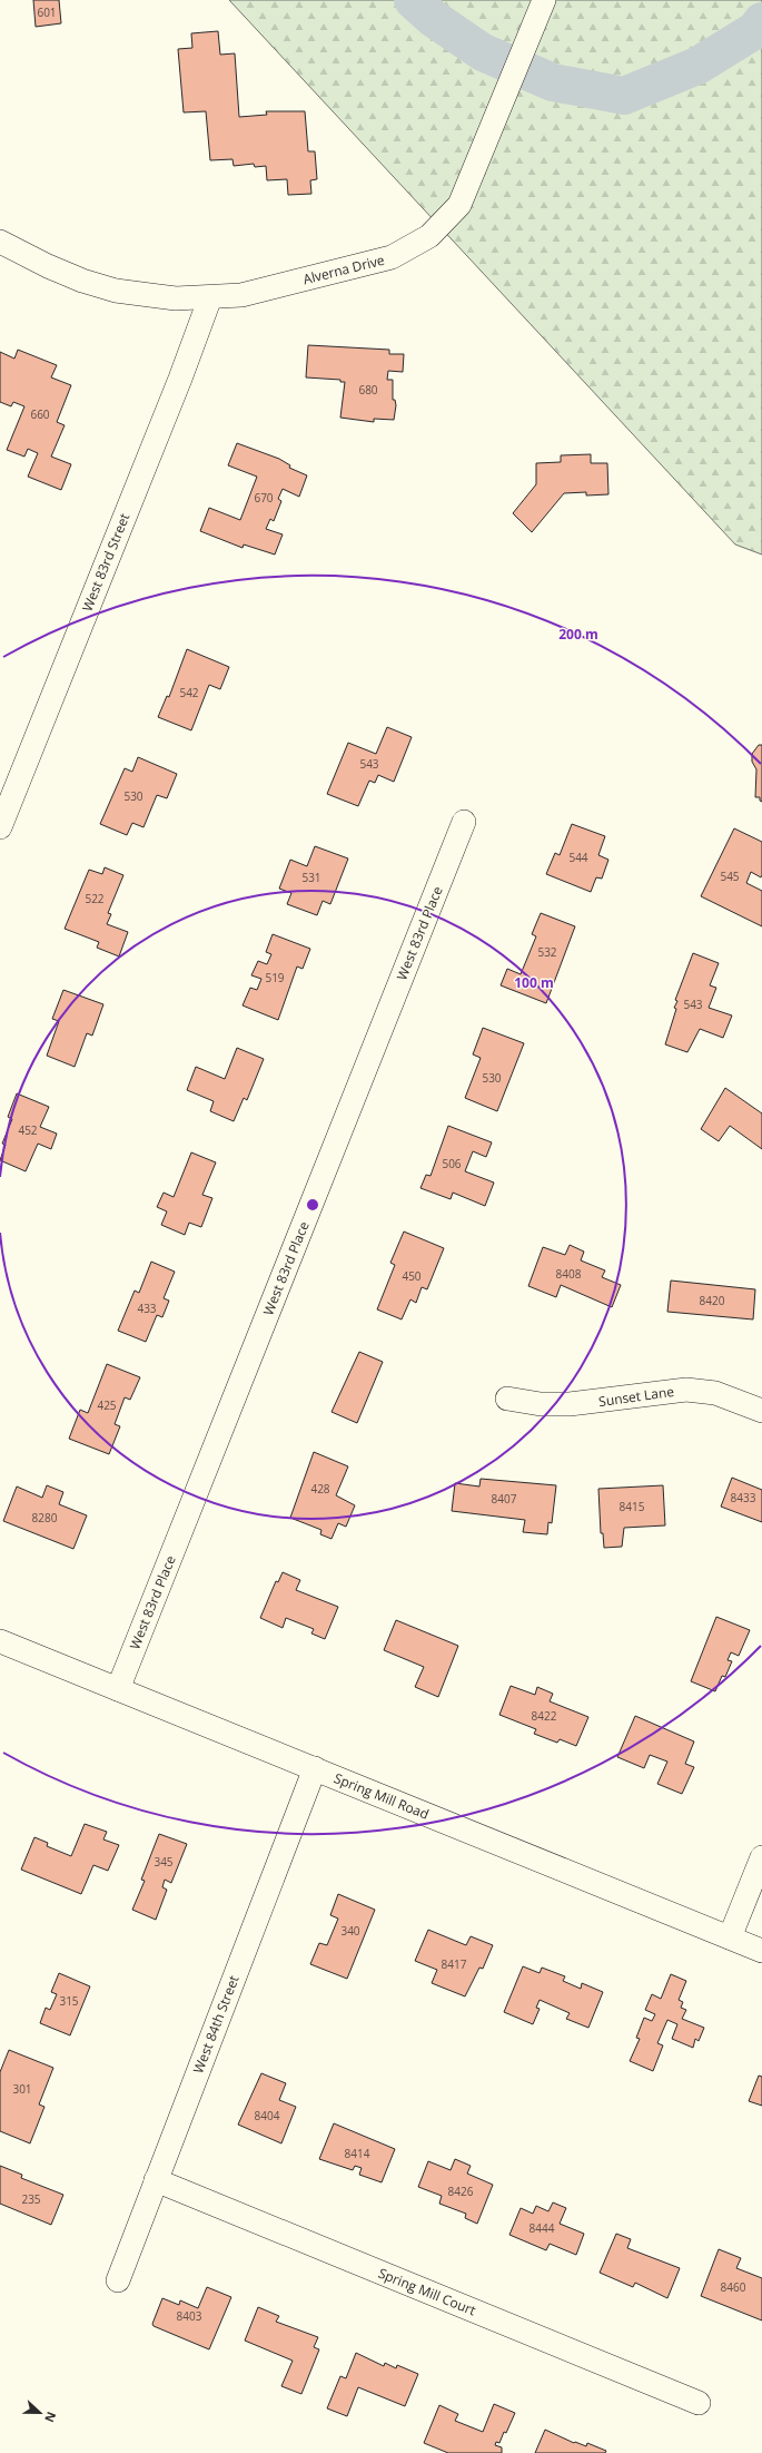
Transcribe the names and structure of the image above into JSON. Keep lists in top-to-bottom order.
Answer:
{
  "streets": {
    "street": [
      "Alverna Drive",
      "West 83rd Street",
      "West 83rd Place",
      "Sunset Lane",
      "Spring Mill Road",
      "West 84th Street",
      "Spring Mill Court"
    ]
  },
  "crossings": [
    ["Alverna Drive", "West 83rd Street"],
    ["West 83rd Place", "Spring Mill Road"],
    ["Spring Mill Road", "West 84th Street"],
    ["West 84th Street", "Spring Mill Court"]
  ],
  "house_numbers": [
    "601",
    "680",
    "660",
    "670",
    "542",
    "543",
    "530",
    "544",
    "545",
    "531",
    "522",
    "532",
    "519",
    "543",
    "530",
    "452",
    "506",
    "8408",
    "450",
    "8420",
    "433",
    "425",
    "428",
    "8433",
    "8407",
    "8415",
    "8280",
    "8422",
    "345",
    "340",
    "8417",
    "315",
    "301",
    "8404",
    "8414",
    "8426",
    "235",
    "8444",
    "8460",
    "8403"
  ],
  "north": "right",
  "rings": ["200 m", "100 m"]
}
